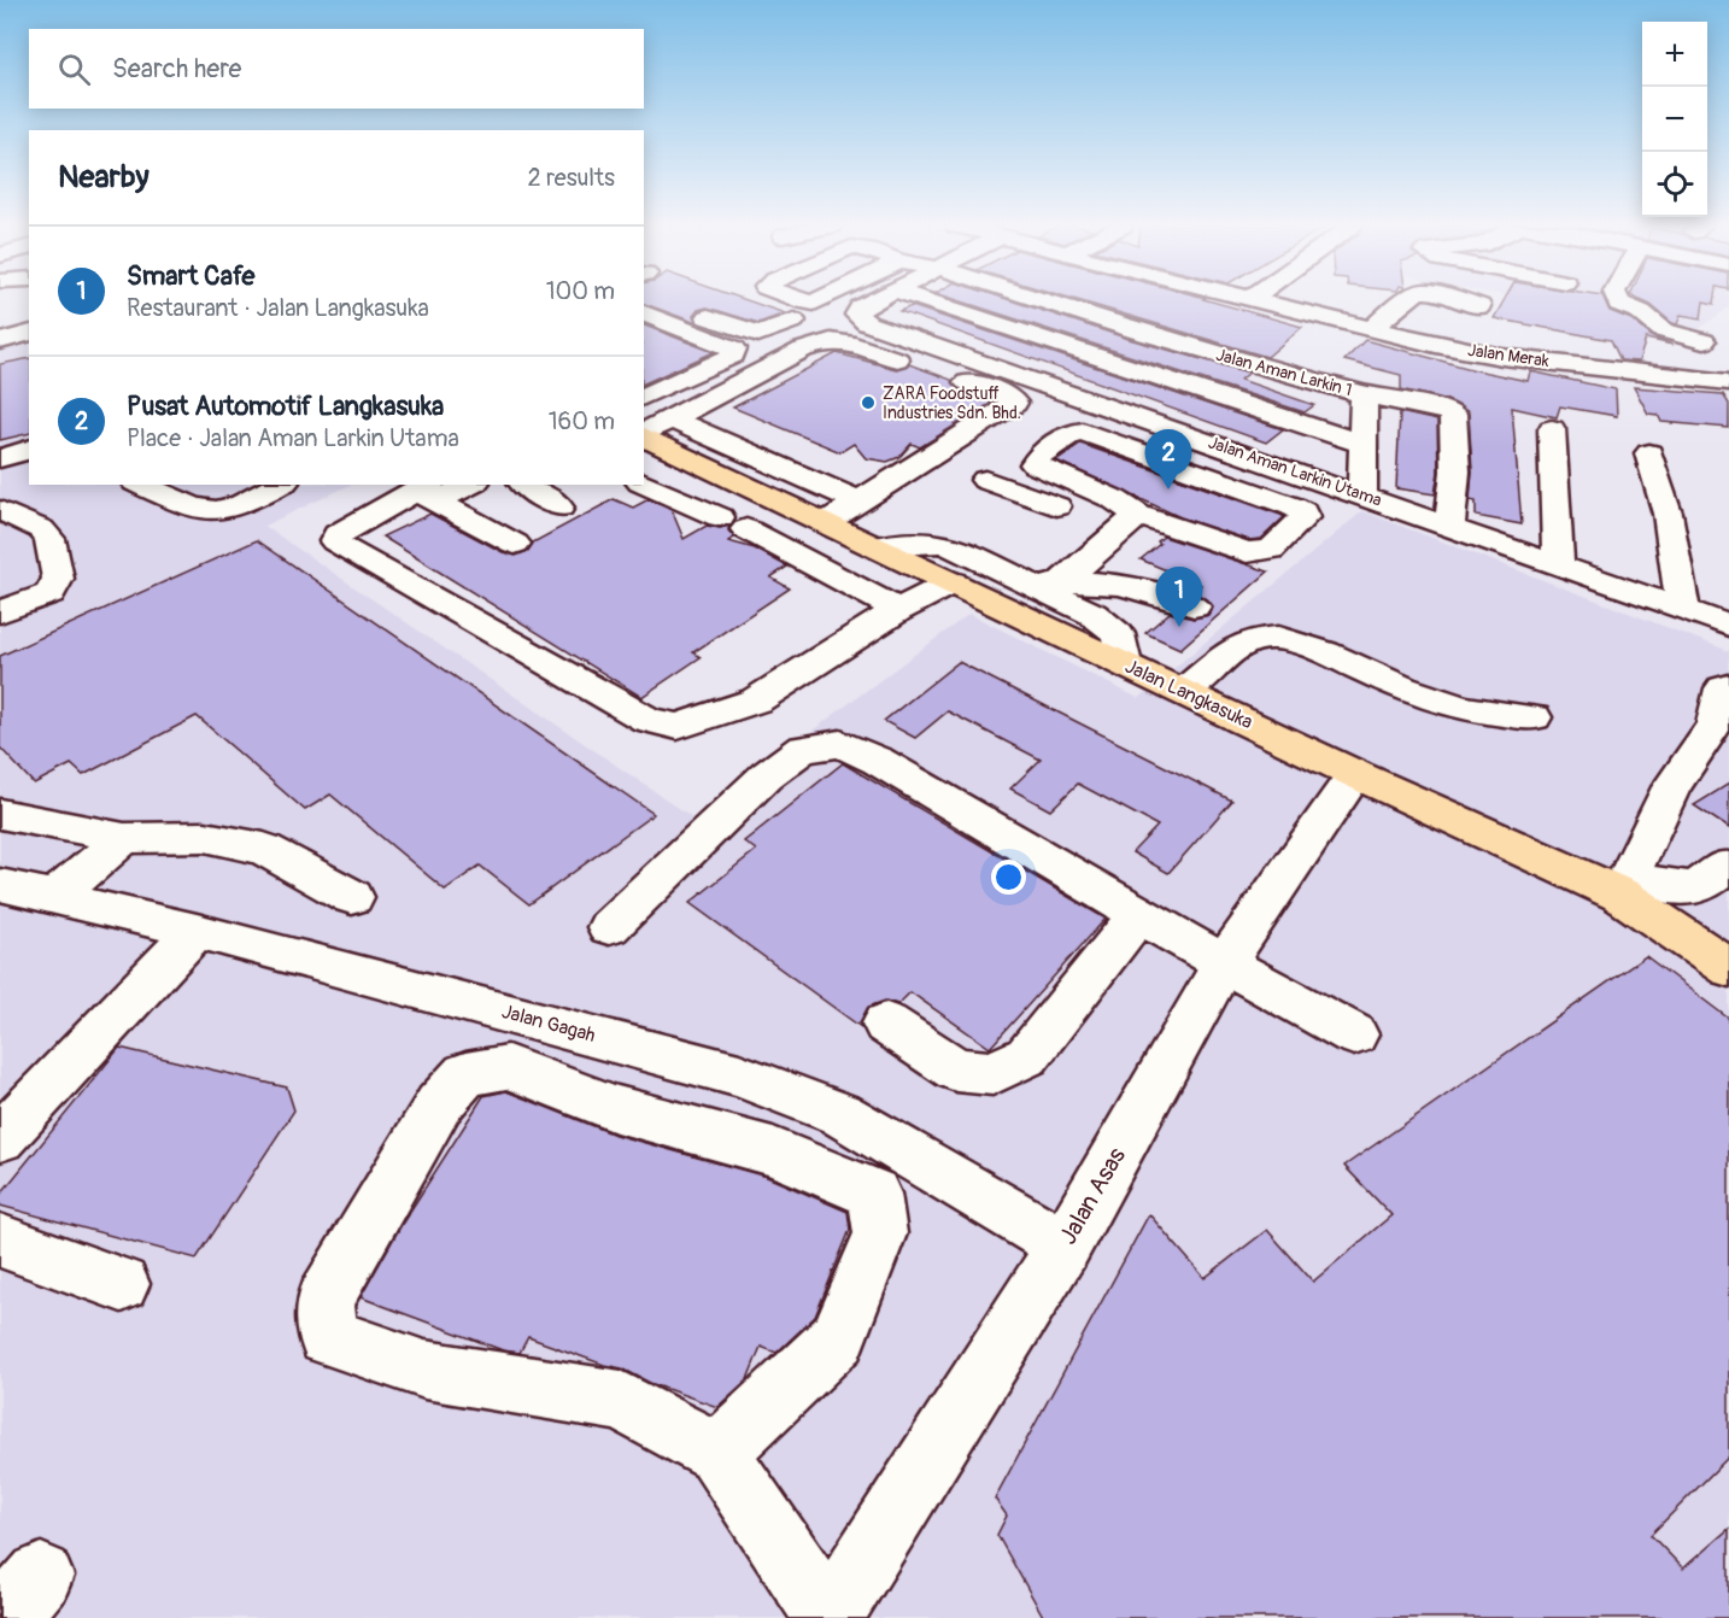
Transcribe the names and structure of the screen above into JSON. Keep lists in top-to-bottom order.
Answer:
{
  "streets": {
    "main road": ["Jalan Langkasuka"],
    "street": [
      "Jalan Merak",
      "Jalan Aman Larkin 1",
      "Jalan Aman Larkin Utama",
      "Jalan Gagah",
      "Jalan Asas"
    ]
  },
  "crossings": [
    ["Jalan Aman Larkin 1", "Jalan Aman Larkin Utama"],
    ["Jalan Langkasuka", "Jalan Asas"],
    ["Jalan Gagah", "Jalan Asas"]
  ],
  "places": ["ZARA Foodstuff Industries Sdn. Bhd."],
  "page": {
    "map_buttons": ["+", "−"],
    "search": "Search here",
    "heading": ["Nearby", "2 results"],
    "list": [
      {
        "mark": "1",
        "name": "Smart Cafe",
        "note": "Restaurant · Jalan Langkasuka",
        "value": "100 m"
      },
      {
        "mark": "2",
        "name": "Pusat Automotif Langkasuka",
        "note": "Place · Jalan Aman Larkin Utama",
        "value": "160 m"
      }
    ],
    "pins": ["2", "1"]
  }
}
